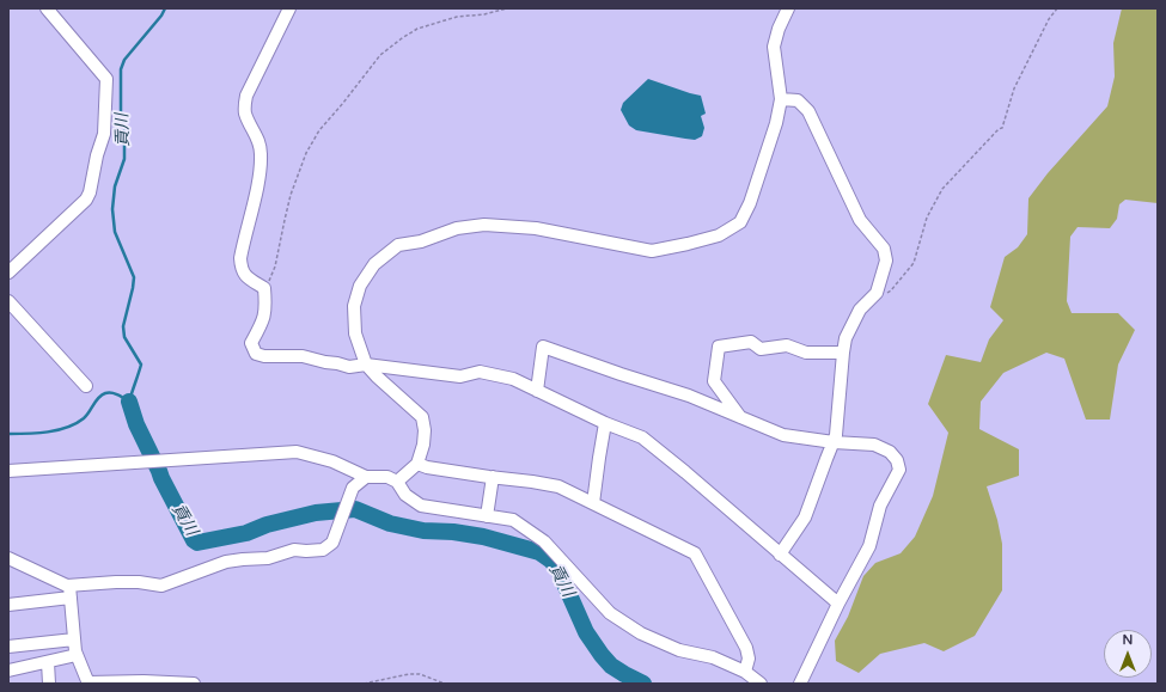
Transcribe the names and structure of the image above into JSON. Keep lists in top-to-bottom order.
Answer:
{
  "water": ["貢川"],
  "north": "top"
}
